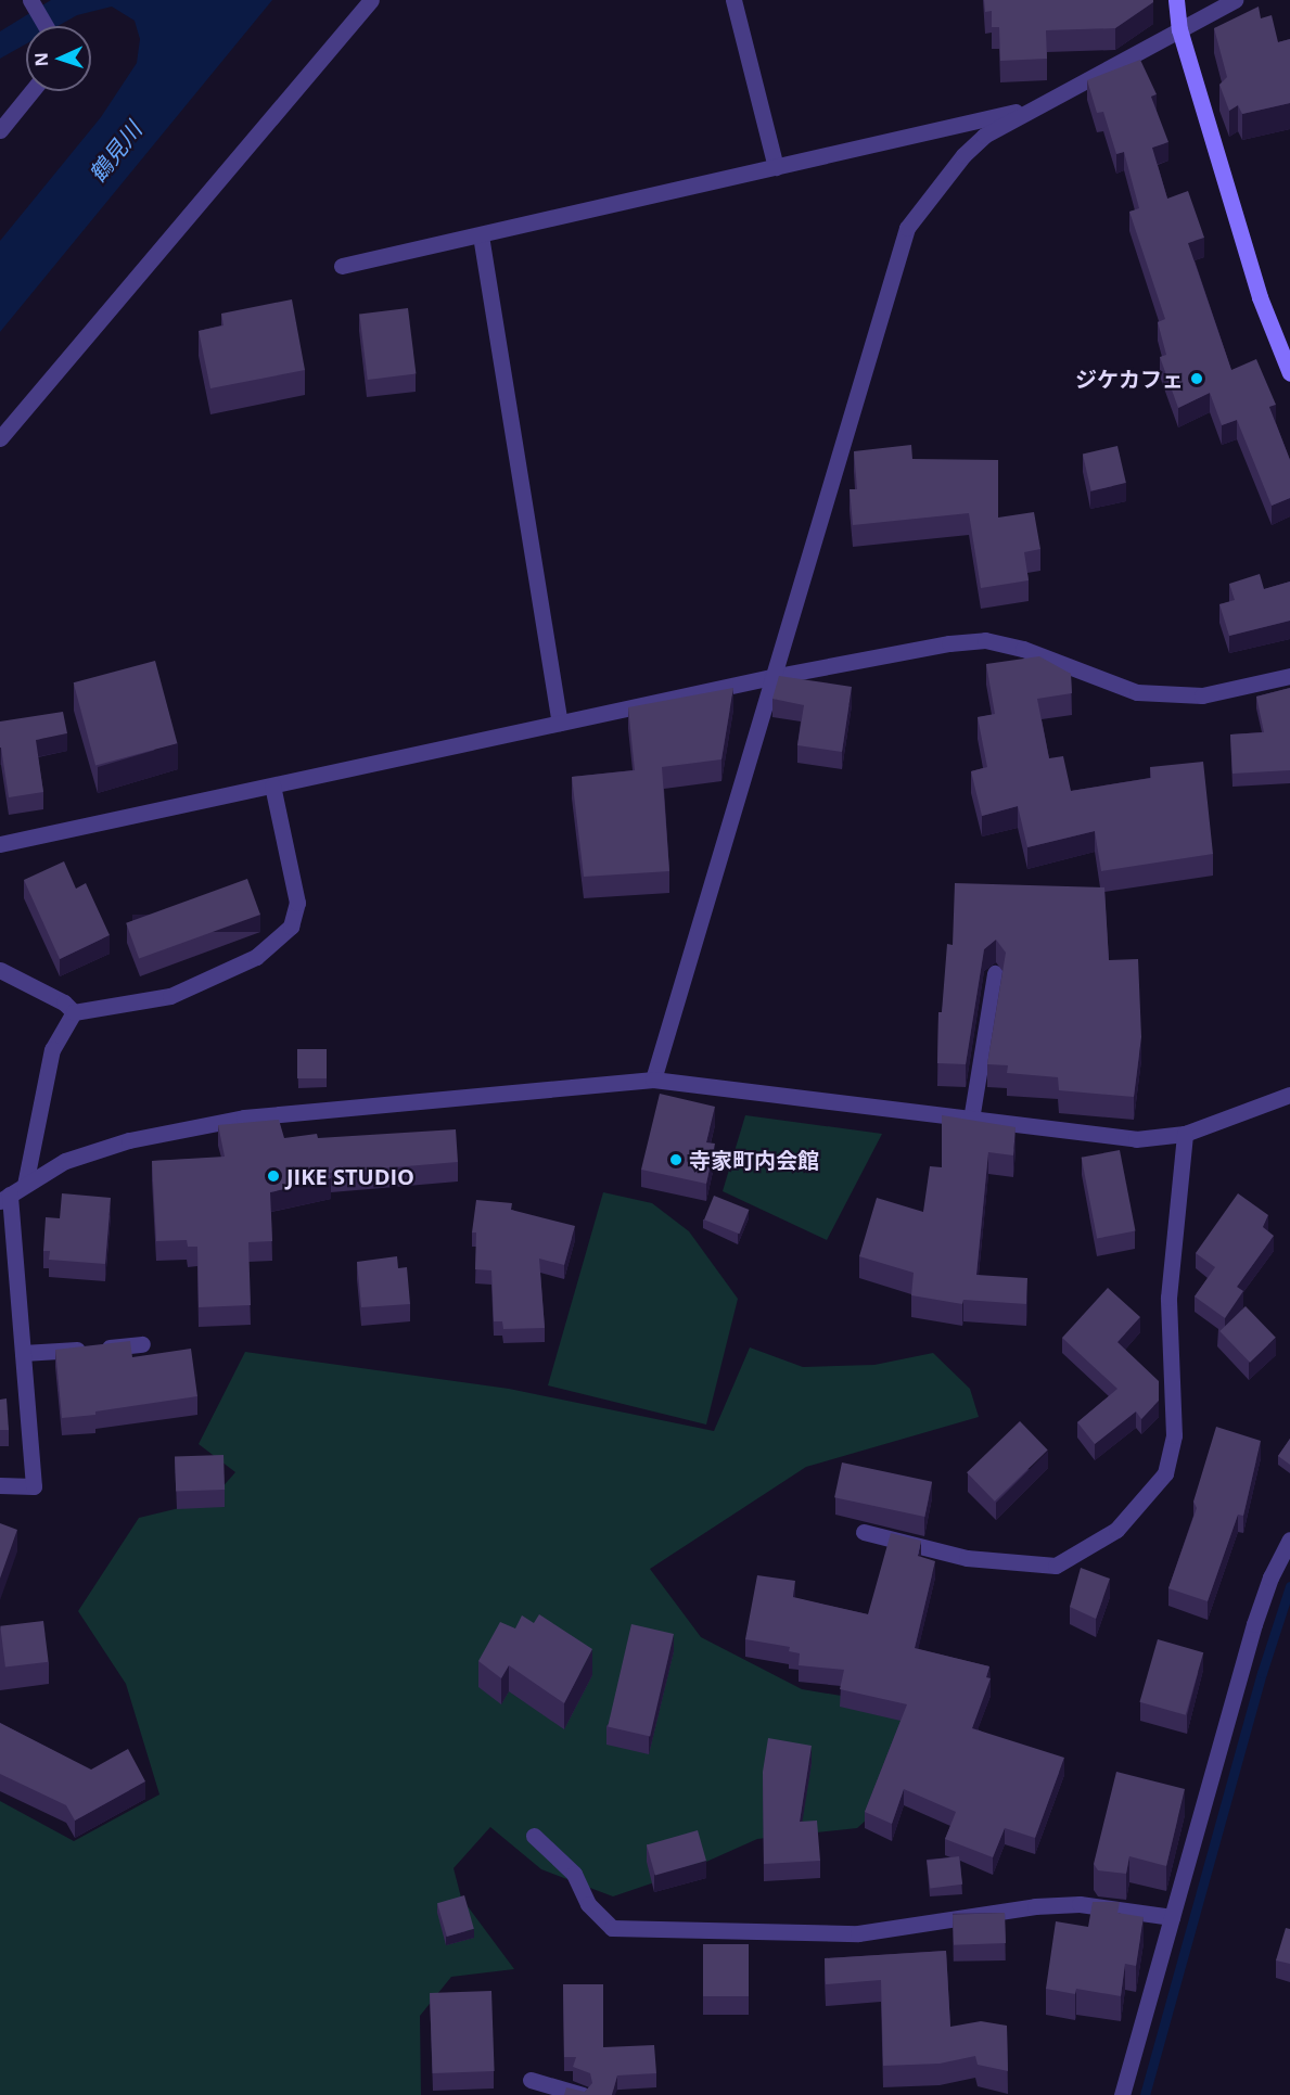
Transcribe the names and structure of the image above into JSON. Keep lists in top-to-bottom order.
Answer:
{
  "water": ["鶴見川"],
  "places": ["ジケカフェ", "寺家町内会館", "JIKE STUDIO"],
  "north": "left"
}
